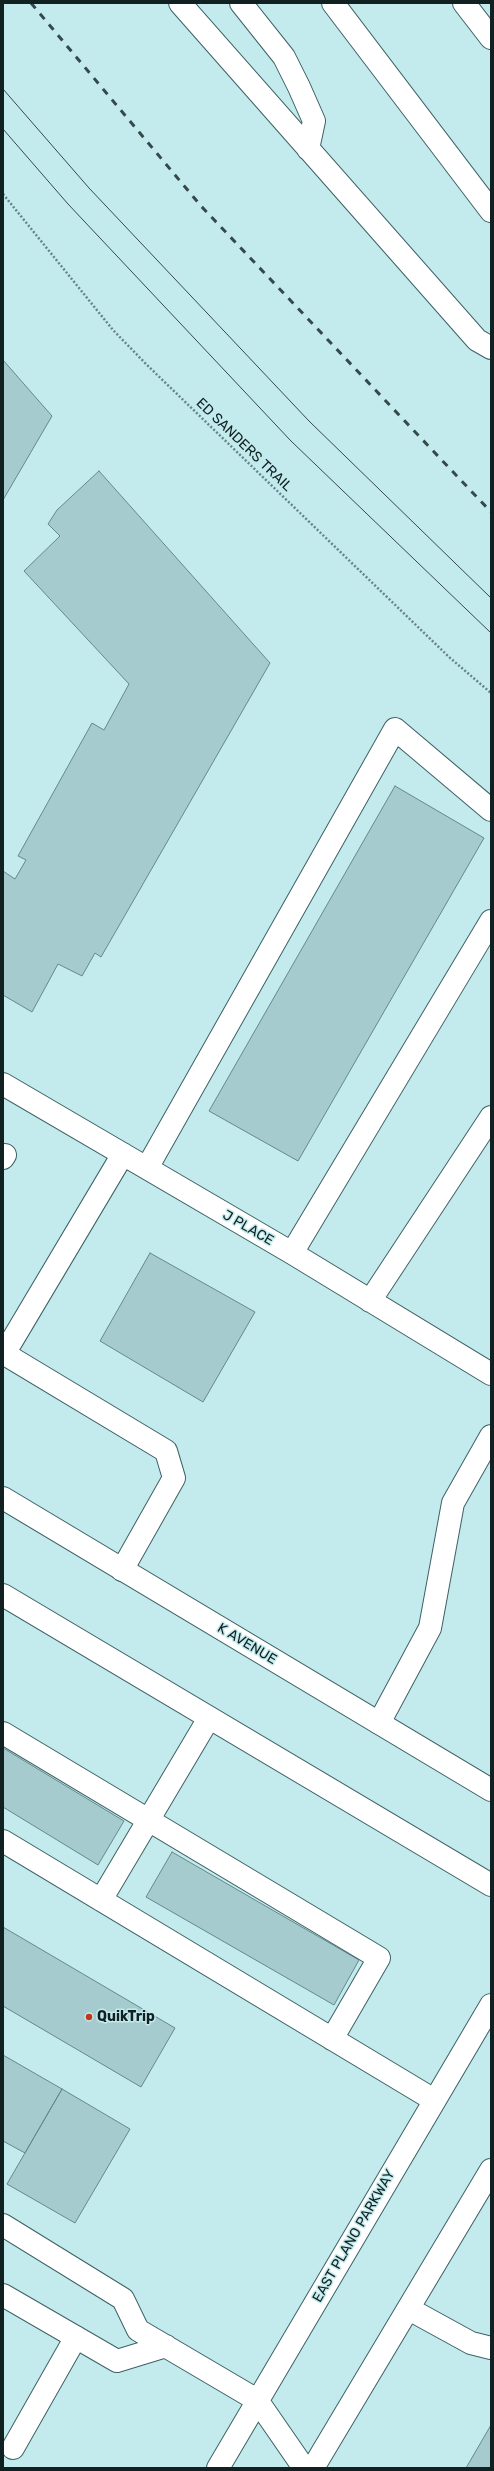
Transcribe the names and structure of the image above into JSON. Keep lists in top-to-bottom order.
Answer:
{
  "streets": {
    "main road": ["J PLACE", "K AVENUE", "EAST PLANO PARKWAY"],
    "path": ["ED SANDERS TRAIL"]
  },
  "places": ["QuikTrip"]
}
